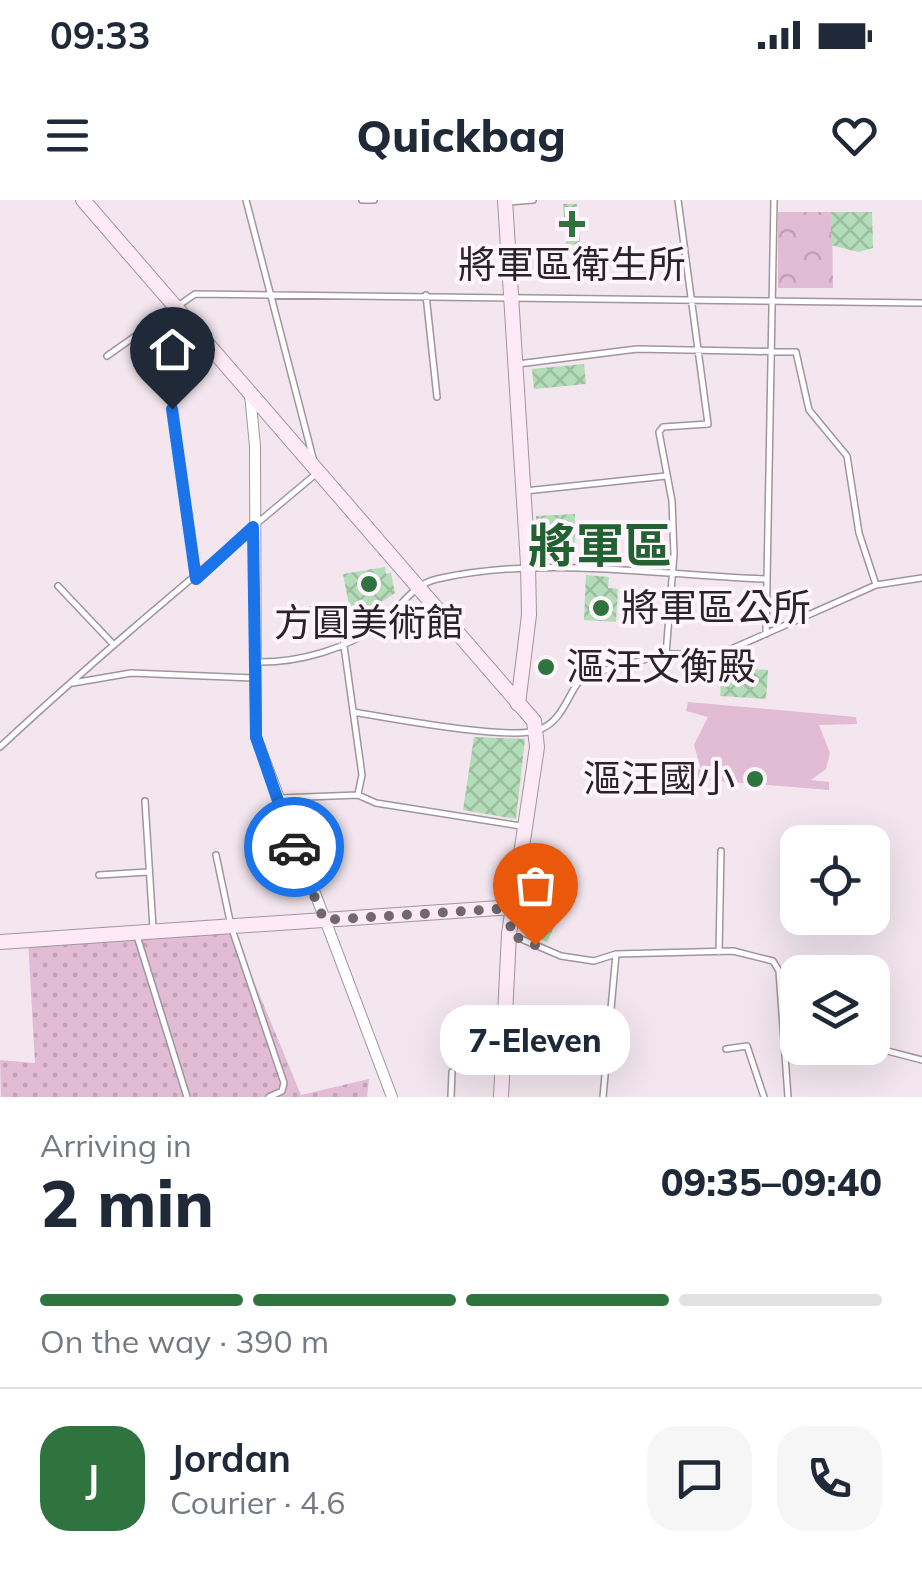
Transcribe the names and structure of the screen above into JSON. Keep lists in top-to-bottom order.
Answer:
{
  "districts": ["將軍區"],
  "places": {
    "health": ["將軍區衛生所"],
    "other": [
      "方圓美術館",
      "將軍區公所",
      "漚汪文衡殿",
      "漚汪國小",
      "7-Eleven"
    ]
  },
  "page": {
    "status": "09:33",
    "header": "Quickbag",
    "bubble": "7-Eleven",
    "heading": ["2 min", "Arriving in", "09:35–09:40"],
    "panel": ["Jordan", "Courier · 4.6"],
    "bar": "On the way · 390 m",
    "round": "J"
  }
}
